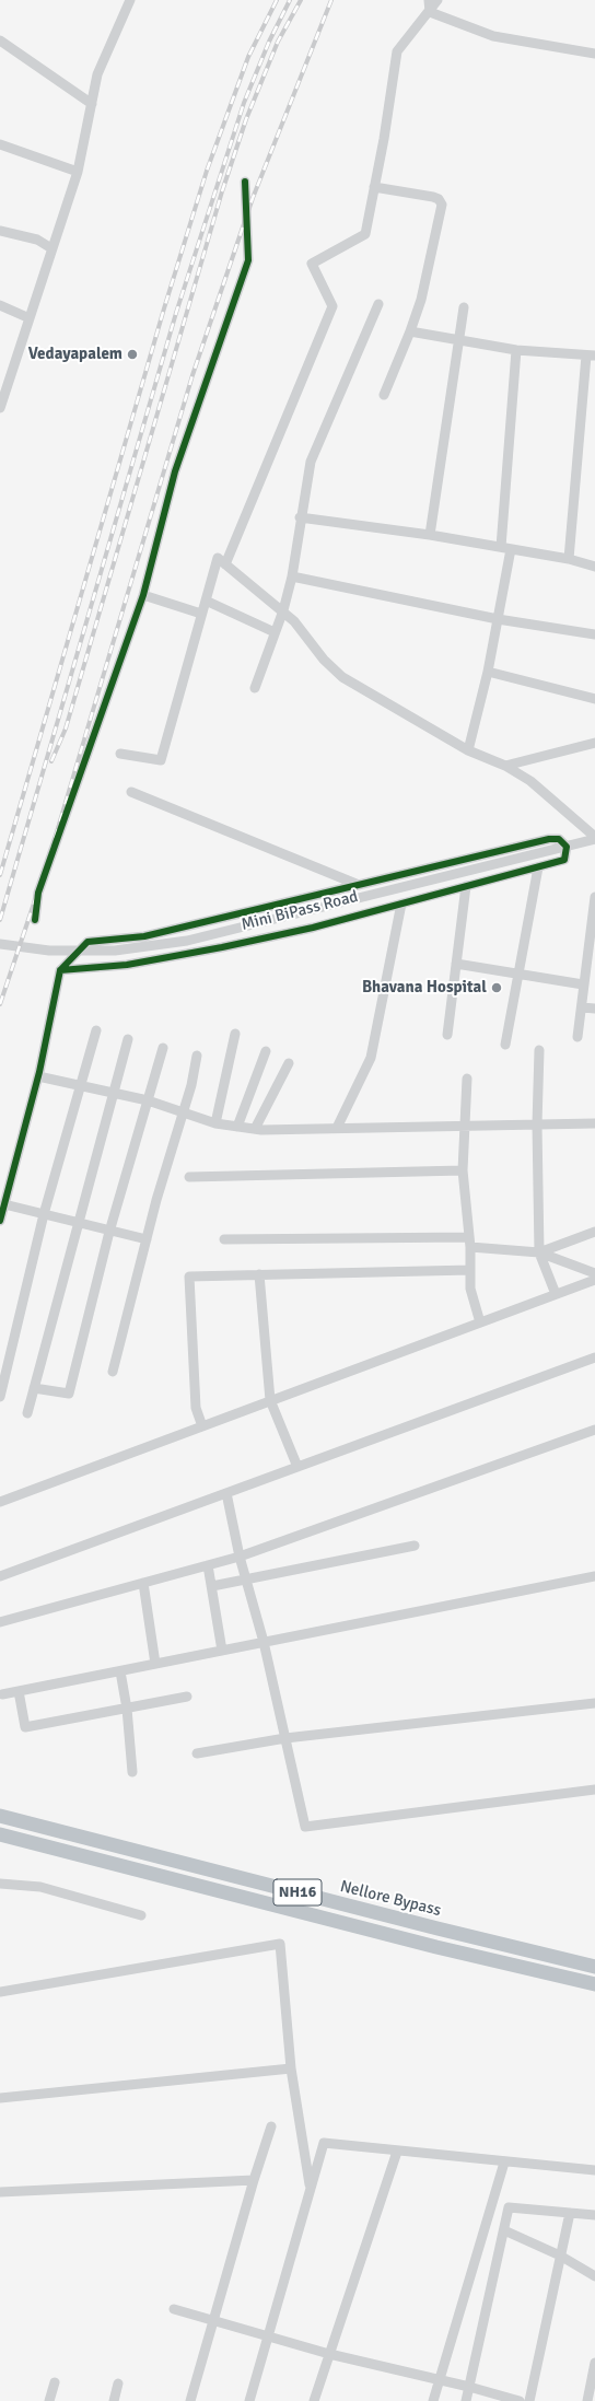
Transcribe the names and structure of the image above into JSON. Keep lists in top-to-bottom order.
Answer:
{
  "streets": {
    "highway": ["NH16", "Nellore Bypass"],
    "street": ["Mini BiPass Road"]
  },
  "places": ["Vedayapalem", "Bhavana Hospital"]
}
